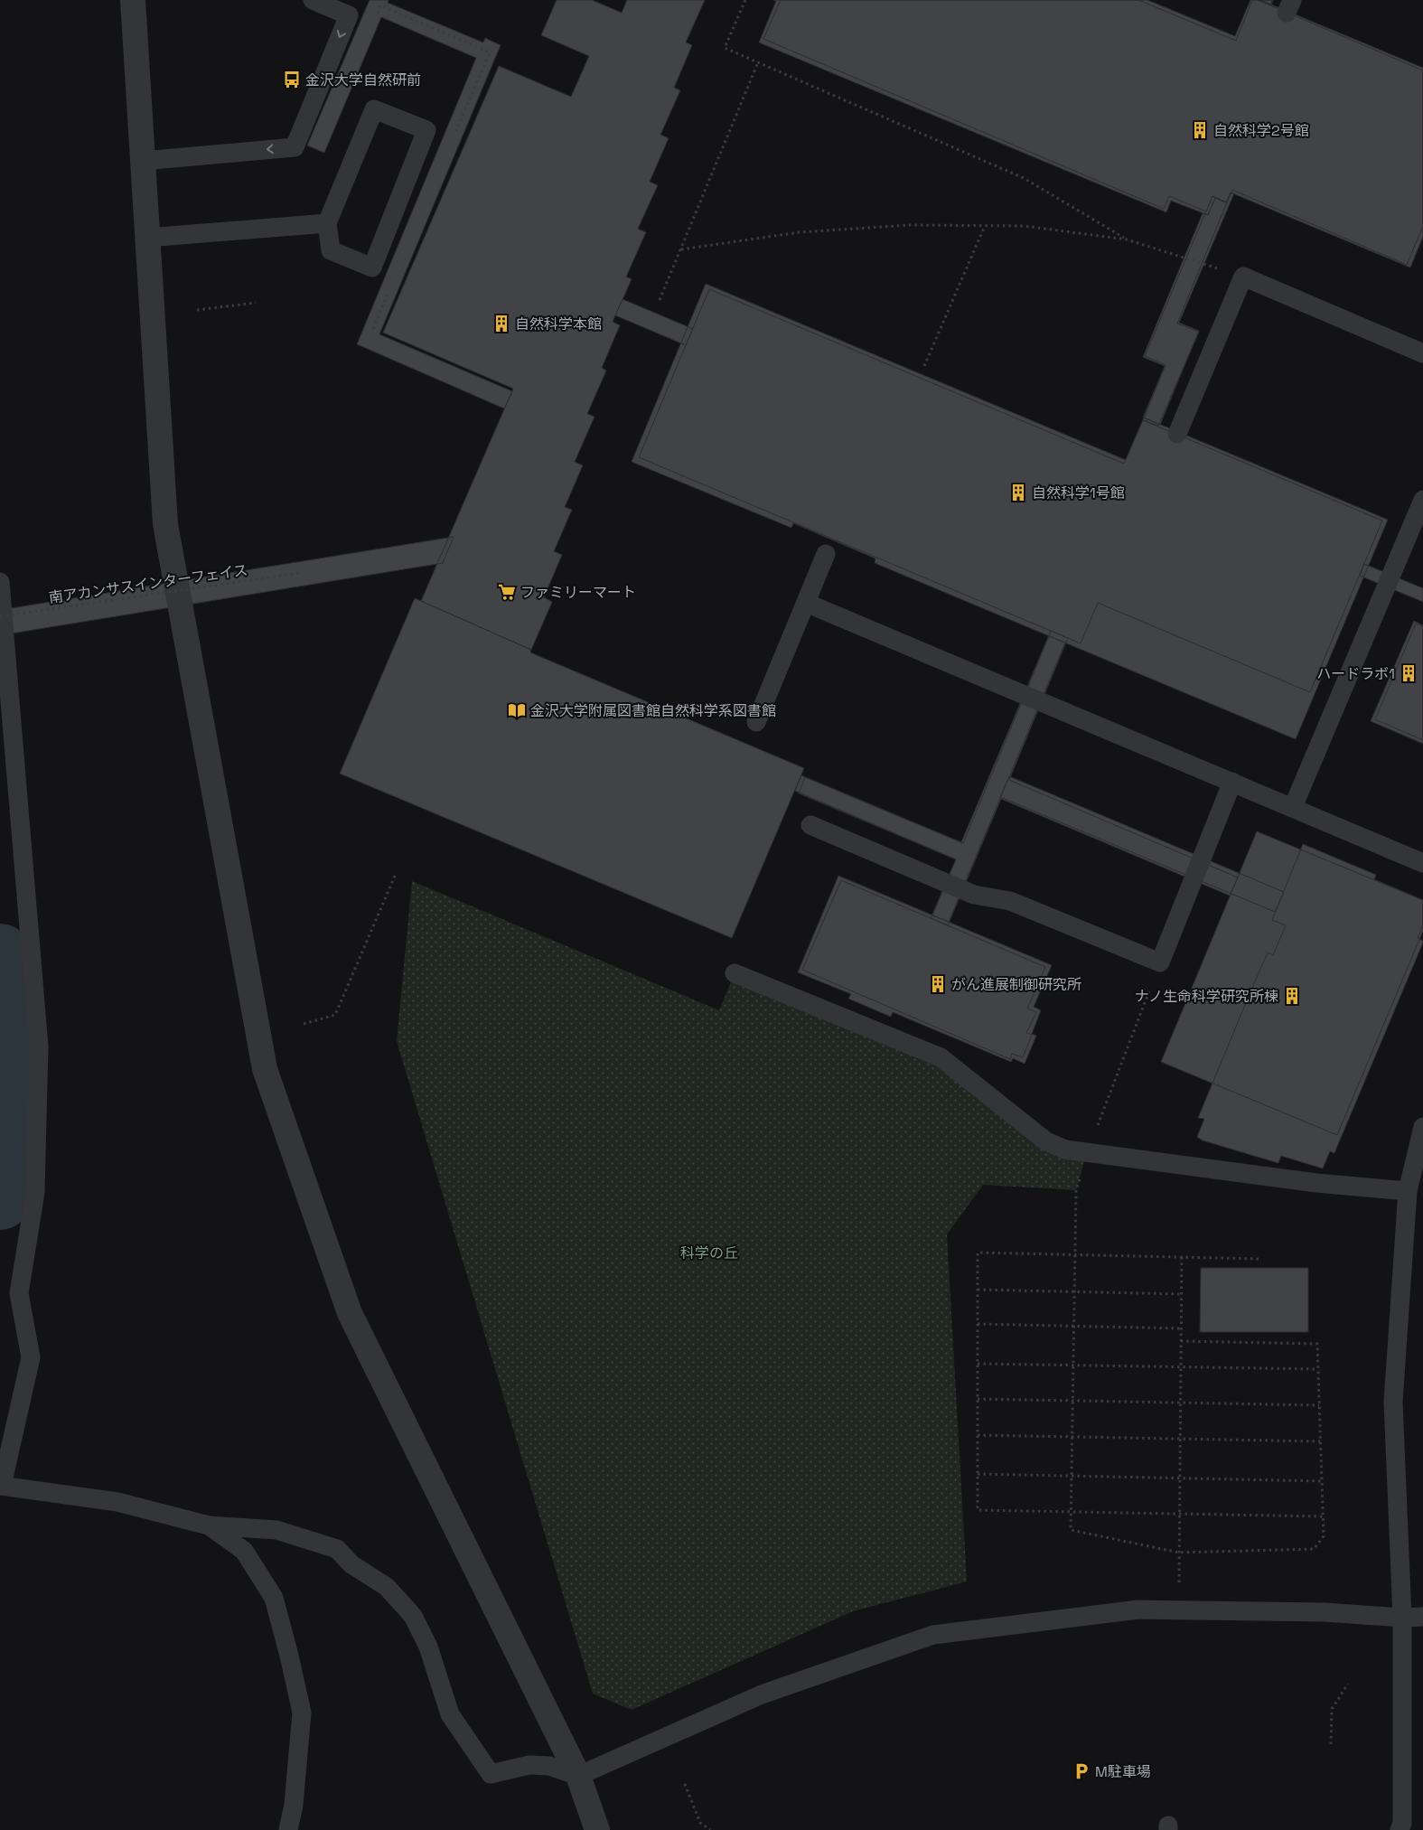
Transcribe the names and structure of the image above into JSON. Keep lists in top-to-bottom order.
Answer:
{
  "streets": {
    "path": ["南アカンサスインターフェイス"]
  },
  "parks": ["科学の丘"],
  "places": {
    "bus stop": ["金沢大学自然研前"],
    "building": [
      "自然科学2号館",
      "自然科学本館",
      "自然科学1号館",
      "ハードラボ1",
      "がん進展制御研究所",
      "ナノ生命科学研究所棟"
    ],
    "supermarket": ["ファミリーマート"],
    "library": ["金沢大学附属図書館自然科学系図書館"],
    "parking": ["M駐車場"]
  }
}
